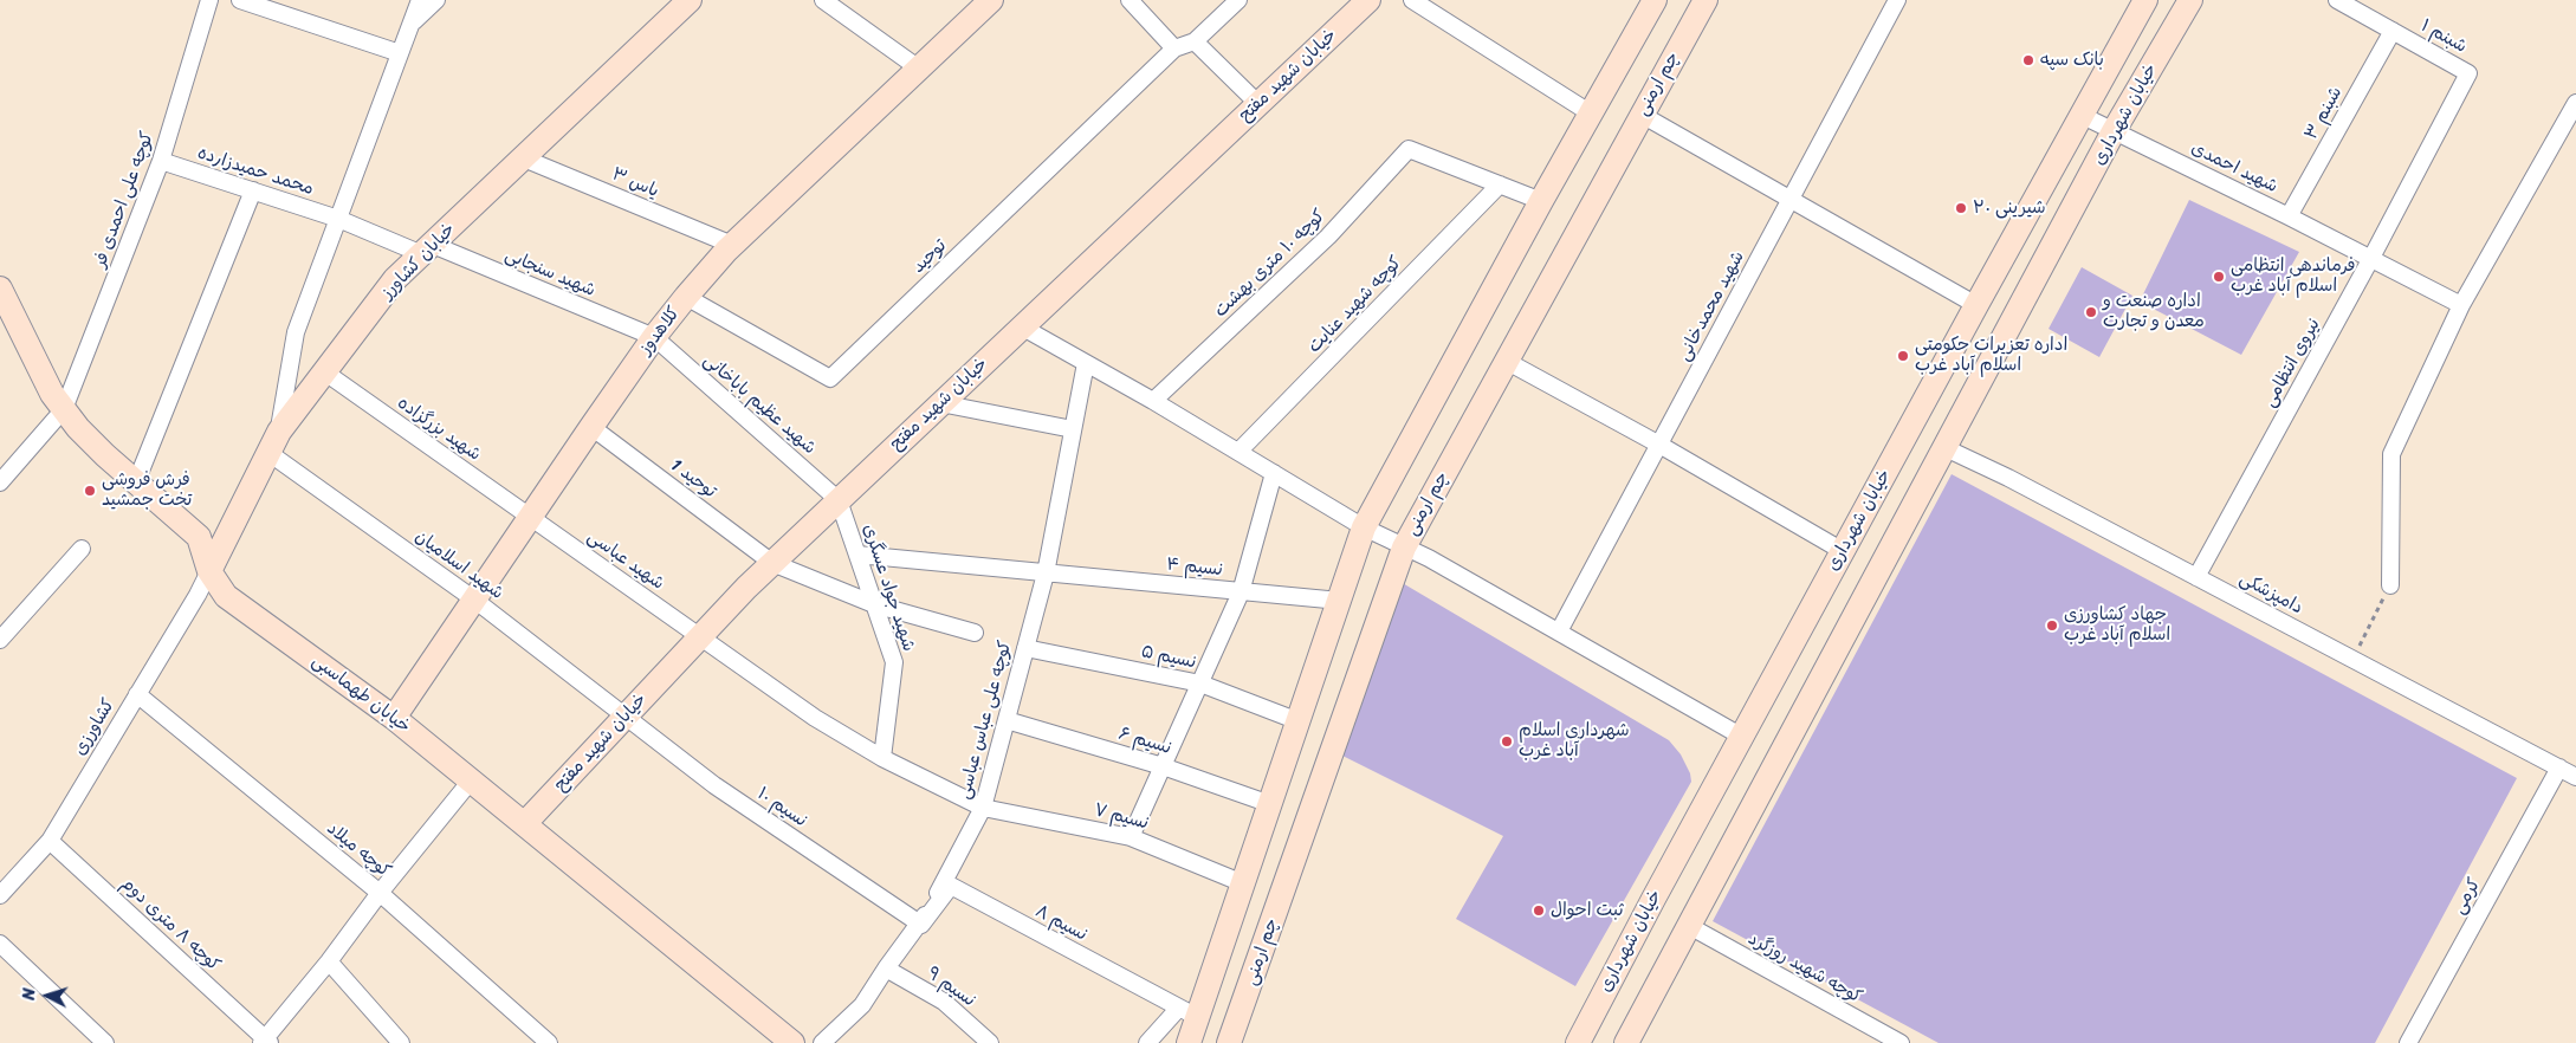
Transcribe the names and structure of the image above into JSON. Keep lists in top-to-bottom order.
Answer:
{
  "streets": {
    "street": [
      "شبنم ۱",
      "خیابان شهید مفتح",
      "چم ارمنی",
      "شبنم ۳",
      "خیابان شهرداری",
      "شهید احمدی",
      "محمد حمیدزارده",
      "یاس ۳",
      "کوچه علی احمدی فر",
      "توحید",
      "خیابان کشاورز",
      "کوچه ۱۰ متری بهشت",
      "شهید سنجابی",
      "کوچه شهید عنایت",
      "شهید محمدخانی",
      "کلاهدوز",
      "نیروی انتظامی",
      "شهید عظیم باباخانی",
      "شهید بزرگزاده",
      "توحید 1",
      "شهید عباسی",
      "شهید اسلامیان",
      "نسیم ۴",
      "شهید جواد عسگری",
      "دامپزشکی",
      "نسیم ۵",
      "خیابان طهماسبی",
      "کوچه علی عباس عباسی",
      "کشاورزی",
      "نسیم ۶",
      "نسیم ۱۰",
      "نسیم ۷",
      "کوچه میلاد",
      "کرمی",
      "نسیم ۸",
      "کوچه ۸ متری دوم",
      "کوچه شهید روزگرد",
      "نسیم ۹"
    ]
  },
  "crossings": [
    ["شبنم ۱", "شبنم ۳"],
    ["شبنم ۱", "نیروی انتظامی"],
    ["خیابان شهید مفتح", "شهید عظیم باباخانی"],
    ["خیابان شهید مفتح", "توحید 1"],
    ["خیابان شهید مفتح", "شهید عباسی"],
    ["خیابان شهید مفتح", "شهید اسلامیان"],
    ["خیابان شهید مفتح", "شهید جواد عسگری"],
    ["خیابان شهید مفتح", "خیابان طهماسبی"],
    ["خیابان شهید مفتح", "نسیم ۱۰"],
    ["شبنم ۳", "شهید احمدی"],
    ["خیابان شهرداری", "شهید احمدی"],
    ["خیابان شهرداری", "دامپزشکی"],
    ["خیابان شهرداری", "کوچه شهید روزگرد"],
    ["شهید احمدی", "نیروی انتظامی"],
    ["محمد حمیدزارده", "کوچه علی احمدی فر"],
    ["محمد حمیدزارده", "خیابان کشاورز"],
    ["محمد حمیدزارده", "شهید سنجابی"],
    ["یاس ۳", "خیابان کشاورز"],
    ["یاس ۳", "کلاهدوز"],
    ["کوچه علی احمدی فر", "خیابان طهماسبی"],
    ["توحید", "کلاهدوز"],
    ["خیابان کشاورز", "شهید سنجابی"],
    ["خیابان کشاورز", "شهید بزرگزاده"],
    ["خیابان کشاورز", "شهید اسلامیان"],
    ["خیابان کشاورز", "خیابان طهماسبی"],
    ["خیابان کشاورز", "کشاورزی"],
    ["کوچه ۱۰ متری بهشت", "کوچه شهید عنایت"],
    ["شهید سنجابی", "کلاهدوز"],
    ["شهید سنجابی", "شهید عظیم باباخانی"],
    ["کلاهدوز", "شهید عظیم باباخانی"],
    ["کلاهدوز", "شهید بزرگزاده"],
    ["کلاهدوز", "توحید 1"],
    ["کلاهدوز", "شهید عباسی"],
    ["کلاهدوز", "شهید اسلامیان"],
    ["کلاهدوز", "خیابان طهماسبی"],
    ["نیروی انتظامی", "دامپزشکی"],
    ["شهید عظیم باباخانی", "شهید جواد عسگری"],
    ["شهید بزرگزاده", "شهید عباسی"],
    ["توحید 1", "شهید جواد عسگری"],
    ["شهید عباسی", "شهید جواد عسگری"],
    ["شهید عباسی", "نسیم ۷"],
    ["شهید اسلامیان", "نسیم ۱۰"],
    ["نسیم ۴", "شهید جواد عسگری"],
    ["نسیم ۴", "کوچه علی عباس عباسی"],
    ["شهید جواد عسگری", "نسیم ۷"],
    ["دامپزشکی", "کرمی"],
    ["نسیم ۵", "کوچه علی عباس عباسی"],
    ["خیابان طهماسبی", "کشاورزی"],
    ["کوچه علی عباس عباسی", "نسیم ۶"],
    ["کوچه علی عباس عباسی", "نسیم ۱۰"],
    ["کوچه علی عباس عباسی", "نسیم ۷"],
    ["کوچه علی عباس عباسی", "نسیم ۸"],
    ["کوچه علی عباس عباسی", "نسیم ۹"],
    ["کشاورزی", "کوچه میلاد"],
    ["کشاورزی", "کوچه ۸ متری دوم"],
    ["نسیم ۱۰", "نسیم ۸"]
  ],
  "places": [
    "بانک سپه",
    "شیرینی ۲۰",
    "فرماندهی انتظامی اسلام آباد غرب",
    "اداره صنعت و معدن و تجارت",
    "اداره تعزیرات حکومتی اسلام آباد غرب",
    "فرش فروشی تخت جمشید",
    "جهاد کشاورزی اسلام آباد غرب",
    "شهرداری اسلام آباد غرب",
    "ثبت احوال"
  ],
  "north": "left"
}
